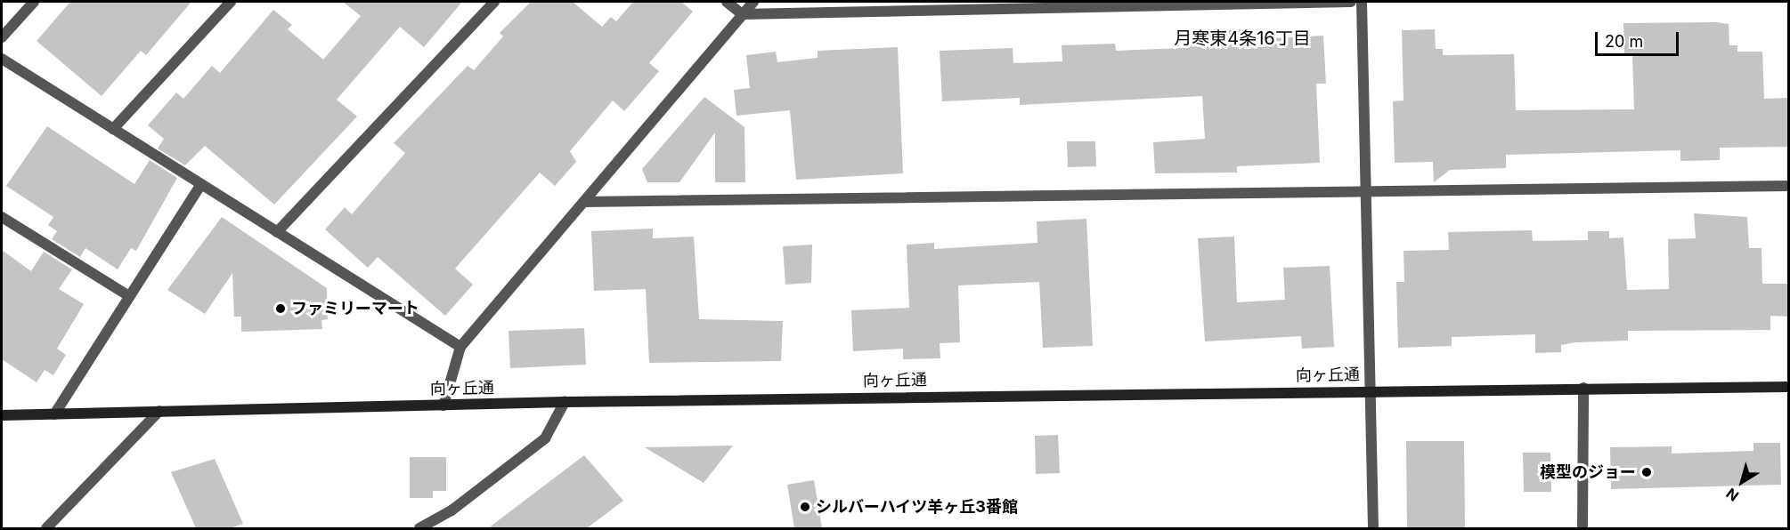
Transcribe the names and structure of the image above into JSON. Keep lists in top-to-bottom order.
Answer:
{
  "streets": {
    "street": ["向ヶ丘通"]
  },
  "districts": ["月寒東4条16丁目"],
  "places": ["ファミリーマート", "模型のジョー", "シルバーハイツ羊ヶ丘3番館"],
  "scale_bar": "20 m",
  "north": "bottom left"
}
